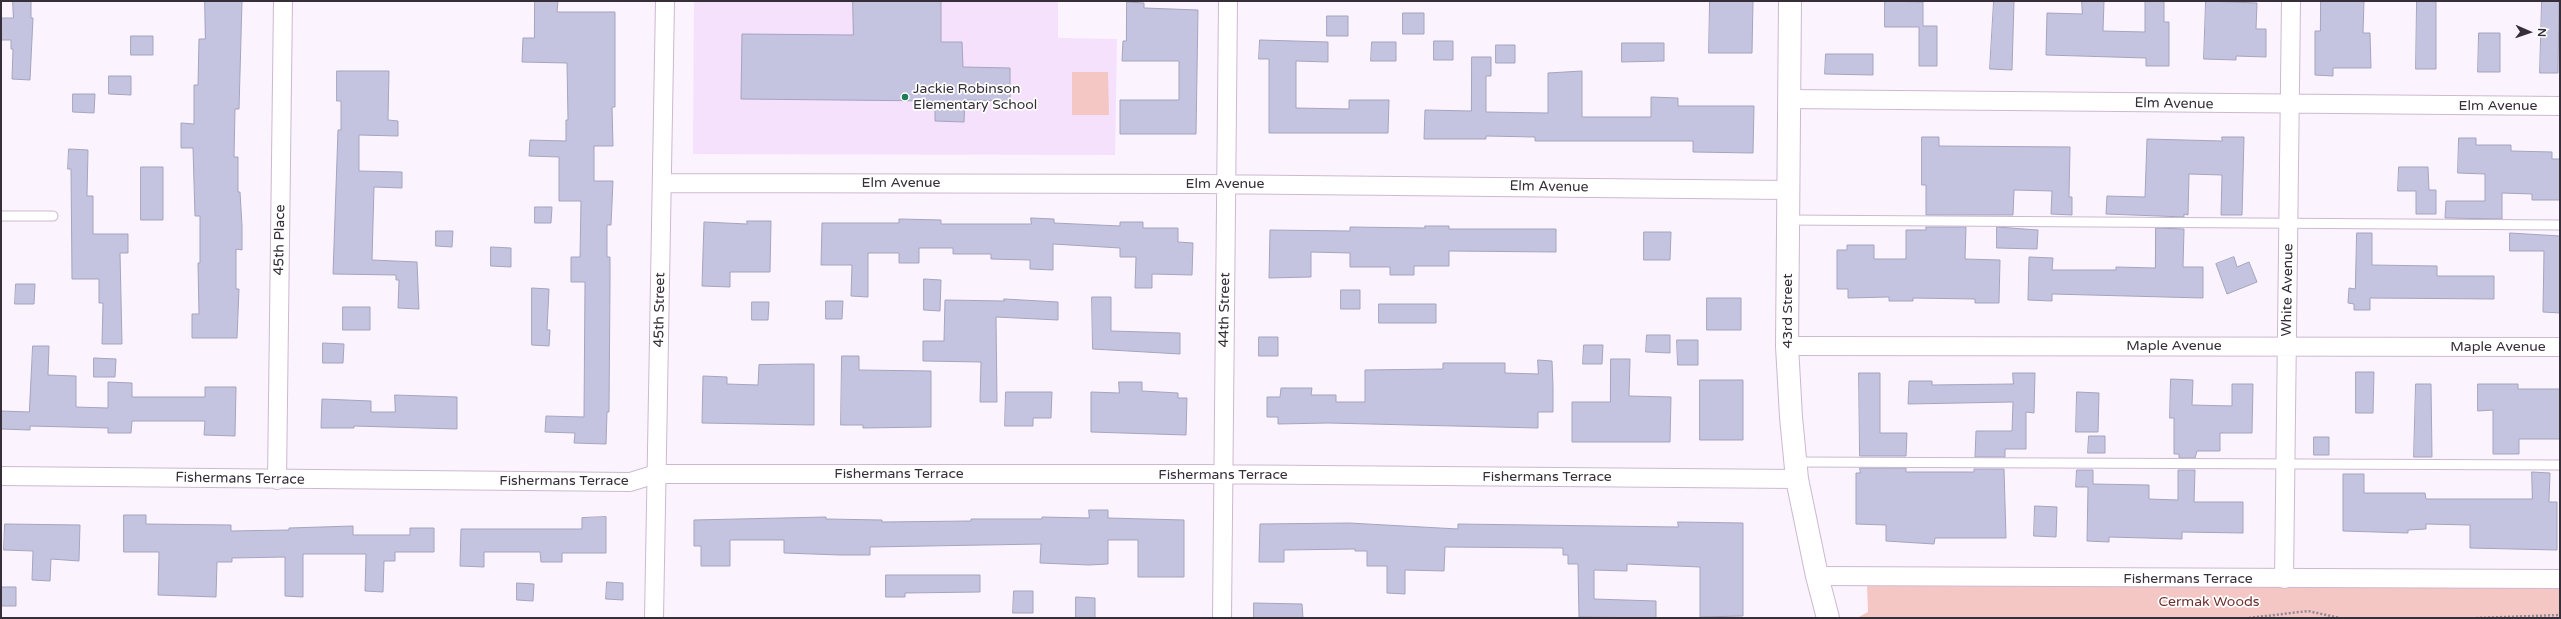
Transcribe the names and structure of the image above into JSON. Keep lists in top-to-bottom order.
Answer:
{
  "streets": {
    "main road": ["43rd Street"],
    "street": [
      "Elm Avenue",
      "45th Place",
      "White Avenue",
      "45th Street",
      "44th Street",
      "Maple Avenue",
      "Fishermans Terrace"
    ]
  },
  "crossings": [
    ["Elm Avenue", "White Avenue"],
    ["Elm Avenue", "45th Street"],
    ["Elm Avenue", "44th Street"],
    ["Elm Avenue", "43rd Street"],
    ["45th Place", "Fishermans Terrace"],
    ["White Avenue", "Maple Avenue"],
    ["White Avenue", "Fishermans Terrace"],
    ["45th Street", "Fishermans Terrace"],
    ["44th Street", "Fishermans Terrace"],
    ["43rd Street", "Maple Avenue"],
    ["43rd Street", "Fishermans Terrace"]
  ],
  "parks": ["Cermak Woods"],
  "places": ["Jackie Robinson Elementary School"],
  "north": "right"
}
